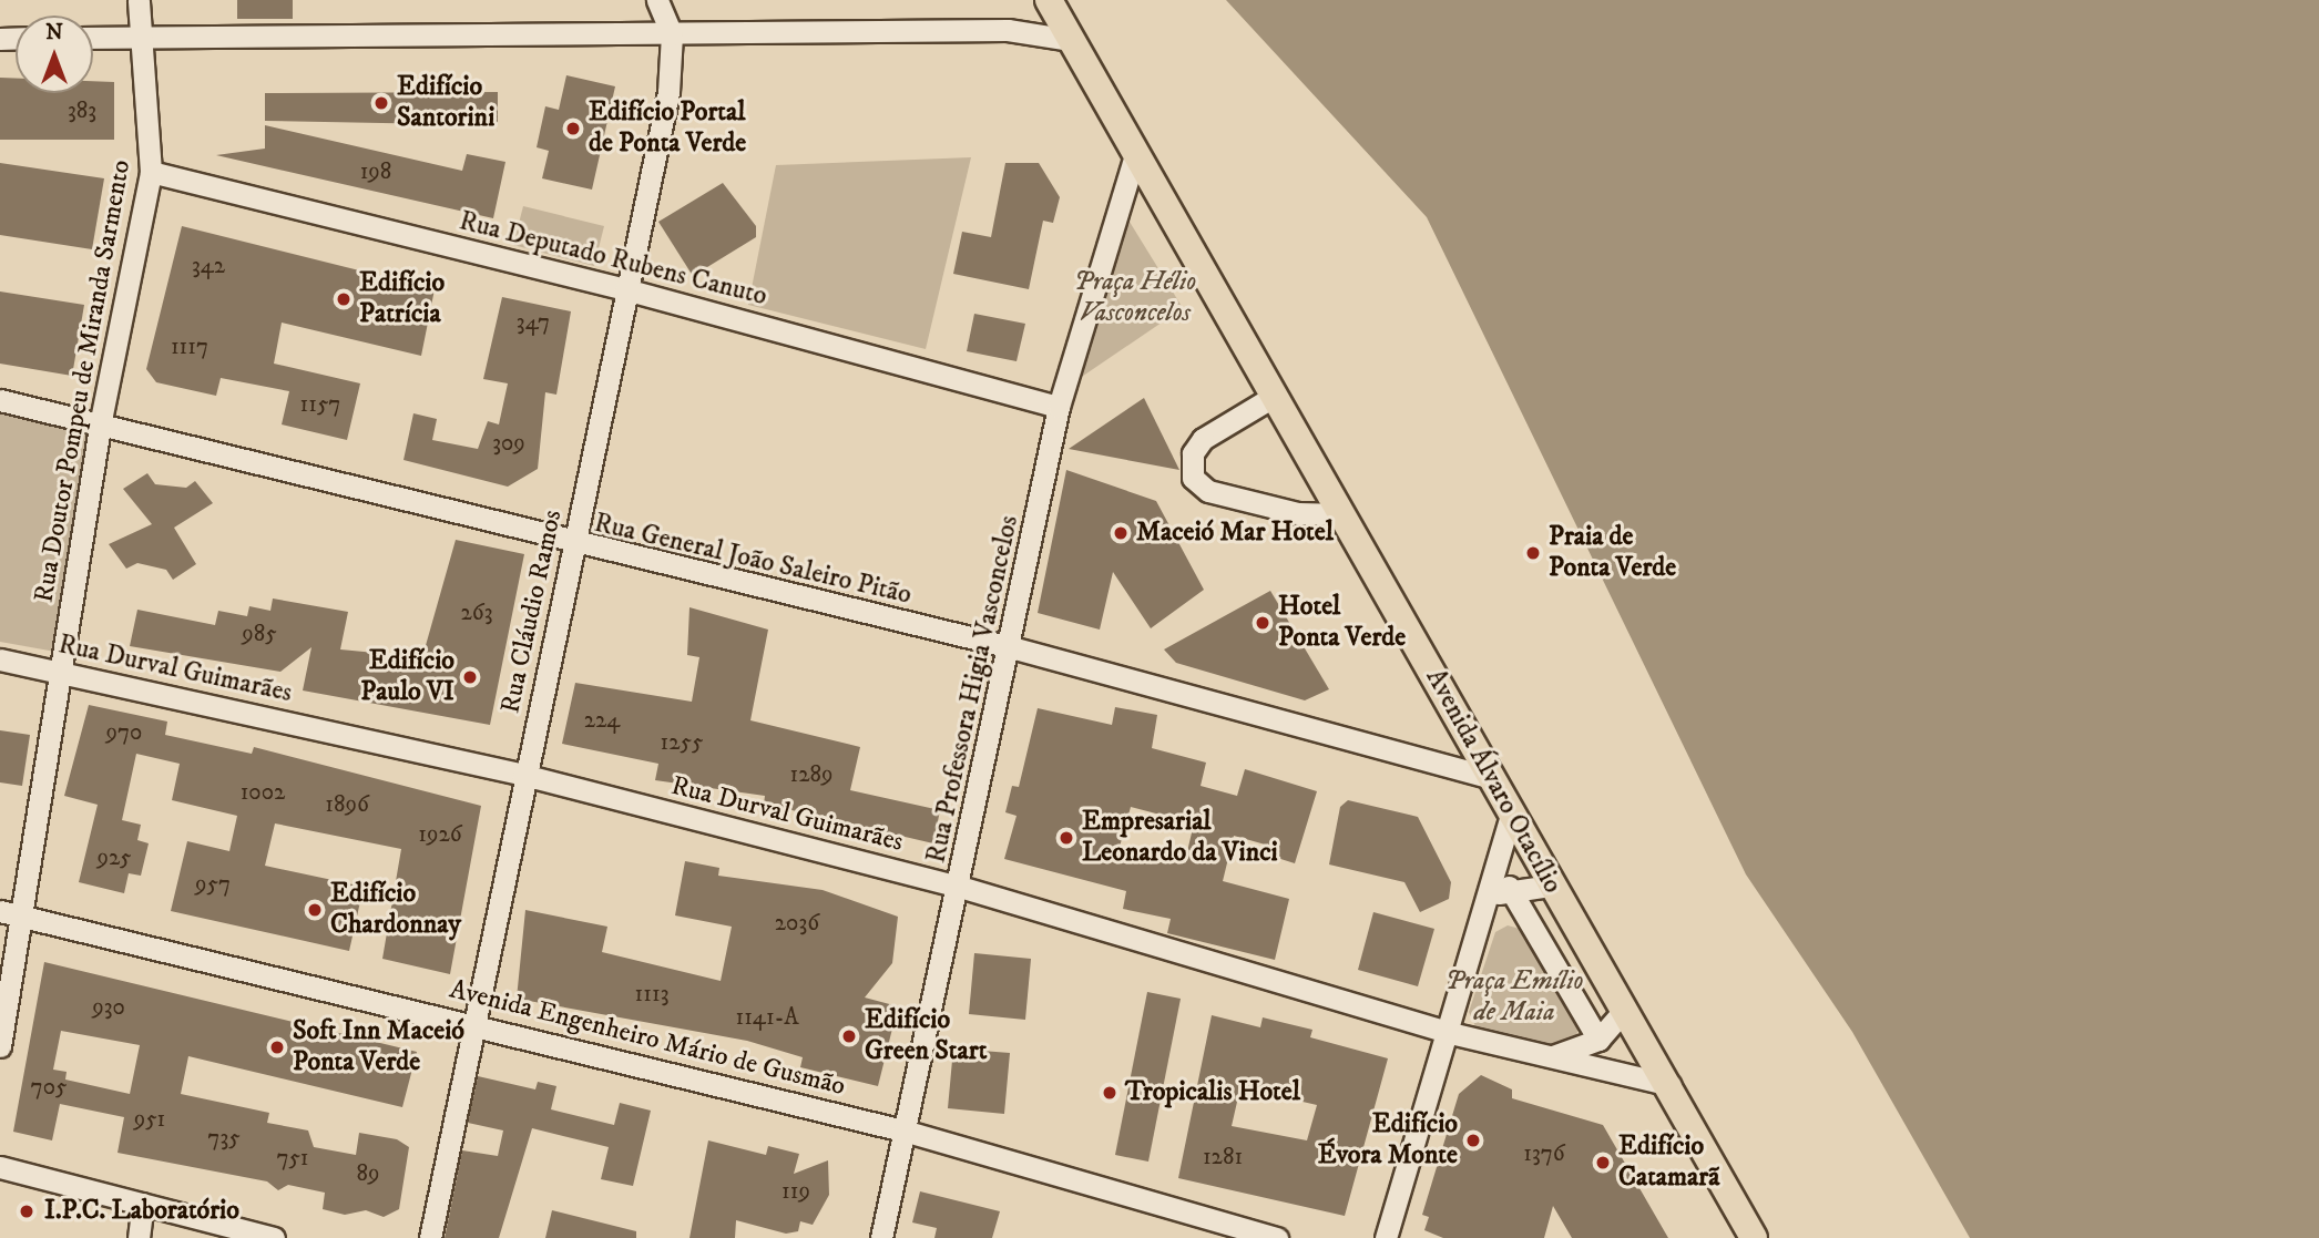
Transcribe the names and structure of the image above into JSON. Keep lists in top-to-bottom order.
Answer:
{
  "streets": {
    "main road": ["Avenida Álvaro Otacílio"],
    "street": [
      "Rua Deputado Rubens Canuto",
      "Rua Doutor Pompeu de Miranda Sarmento",
      "Rua General João Saleiro Pitão",
      "Rua Cláudio Ramos",
      "Rua Durval Guimarães",
      "Rua Professora Higia Vasconcelos",
      "Avenida Engenheiro Mário de Gusmão"
    ]
  },
  "crossings": [
    ["Rua Deputado Rubens Canuto", "Rua Doutor Pompeu de Miranda Sarmento"],
    ["Rua Deputado Rubens Canuto", "Rua Cláudio Ramos"],
    ["Rua Deputado Rubens Canuto", "Rua Professora Higia Vasconcelos"],
    ["Rua Doutor Pompeu de Miranda Sarmento", "Rua General João Saleiro Pitão"],
    ["Rua Doutor Pompeu de Miranda Sarmento", "Rua Durval Guimarães"],
    ["Rua Doutor Pompeu de Miranda Sarmento", "Avenida Engenheiro Mário de Gusmão"],
    ["Rua General João Saleiro Pitão", "Rua Cláudio Ramos"],
    ["Rua General João Saleiro Pitão", "Rua Professora Higia Vasconcelos"],
    ["Rua General João Saleiro Pitão", "Avenida Álvaro Otacílio"],
    ["Rua Cláudio Ramos", "Rua Durval Guimarães"],
    ["Rua Cláudio Ramos", "Avenida Engenheiro Mário de Gusmão"],
    ["Rua Durval Guimarães", "Rua Professora Higia Vasconcelos"],
    ["Rua Durval Guimarães", "Avenida Álvaro Otacílio"],
    ["Rua Professora Higia Vasconcelos", "Avenida Álvaro Otacílio"],
    ["Rua Professora Higia Vasconcelos", "Avenida Engenheiro Mário de Gusmão"]
  ],
  "parks": ["Praça Hélio Vasconcelos", "Praça Emílio de Maia"],
  "places": [
    "Edifício Santorini",
    "Edifício Portal de Ponta Verde",
    "Edifício Patrícia",
    "Maceió Mar Hotel",
    "Praia de Ponta Verde",
    "Hotel Ponta Verde",
    "Edifício Paulo VI",
    "Empresarial Leonardo da Vinci",
    "Edifício Chardonnay",
    "Edifício Green Start",
    "Soft Inn Maceió Ponta Verde",
    "Tropicalis Hotel",
    "Edifício Évora Monte",
    "Edifício Catamarã",
    "I.P.C. Laboratório"
  ],
  "house_numbers": [
    "383",
    "198",
    "342",
    "347",
    "1117",
    "1157",
    "309",
    "263",
    "985",
    "224",
    "970",
    "1255",
    "1289",
    "1002",
    "1896",
    "1926",
    "925",
    "957",
    "2036",
    "1113",
    "930",
    "1141-A",
    "705",
    "951",
    "735",
    "1376",
    "1281",
    "751",
    "89",
    "119"
  ],
  "north": "top"
}
